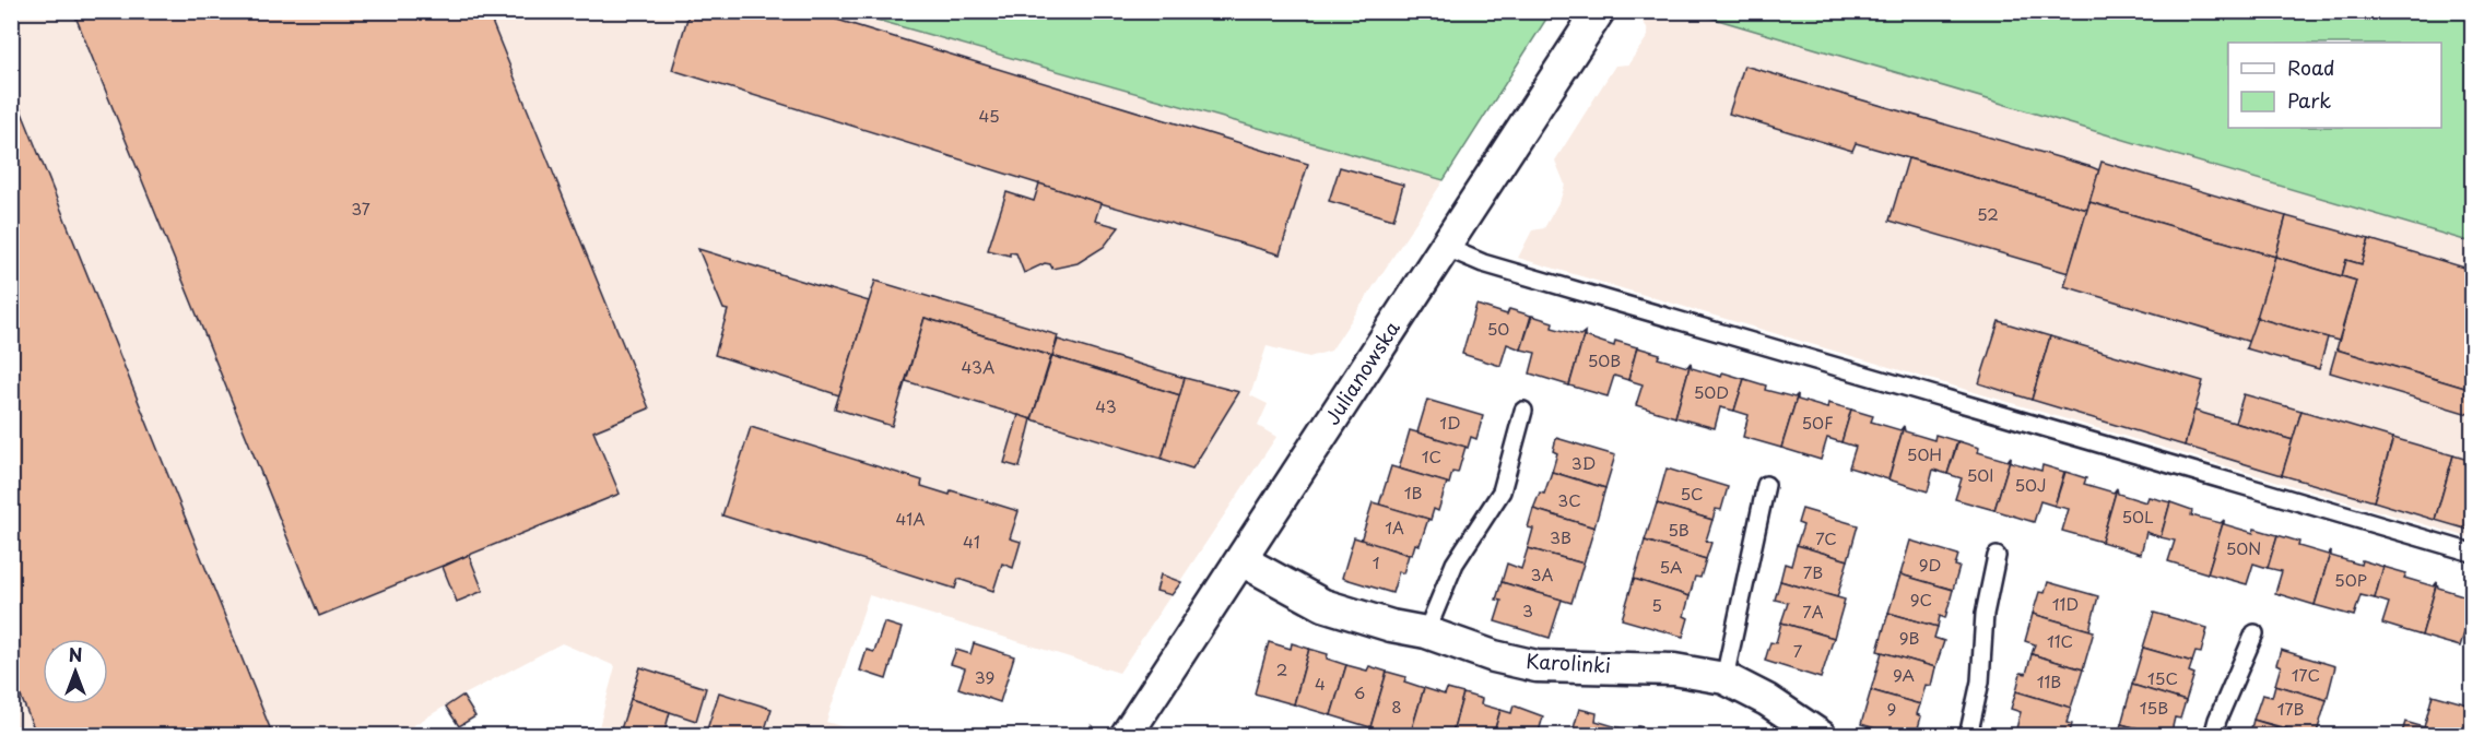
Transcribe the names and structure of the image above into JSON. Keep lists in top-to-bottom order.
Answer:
{
  "streets": {
    "street": ["Julianowska", "Karolinki"]
  },
  "crossings": [
    ["Julianowska", "Karolinki"]
  ],
  "house_numbers": [
    "45",
    "37",
    "52",
    "50",
    "50B",
    "43A",
    "50D",
    "43",
    "1D",
    "50F",
    "50H",
    "1C",
    "3D",
    "50I",
    "50J",
    "1B",
    "5C",
    "3C",
    "50L",
    "41A",
    "1A",
    "5B",
    "3B",
    "7C",
    "41",
    "50N",
    "1",
    "9D",
    "5A",
    "7B",
    "3A",
    "50P",
    "9C",
    "11D",
    "5",
    "3",
    "7A",
    "9B",
    "11C",
    "7",
    "2",
    "9A",
    "17C",
    "39",
    "15C",
    "11B",
    "4",
    "6",
    "8",
    "15B",
    "9",
    "17B"
  ],
  "legend": ["Road", "Park"],
  "north": "top"
}
